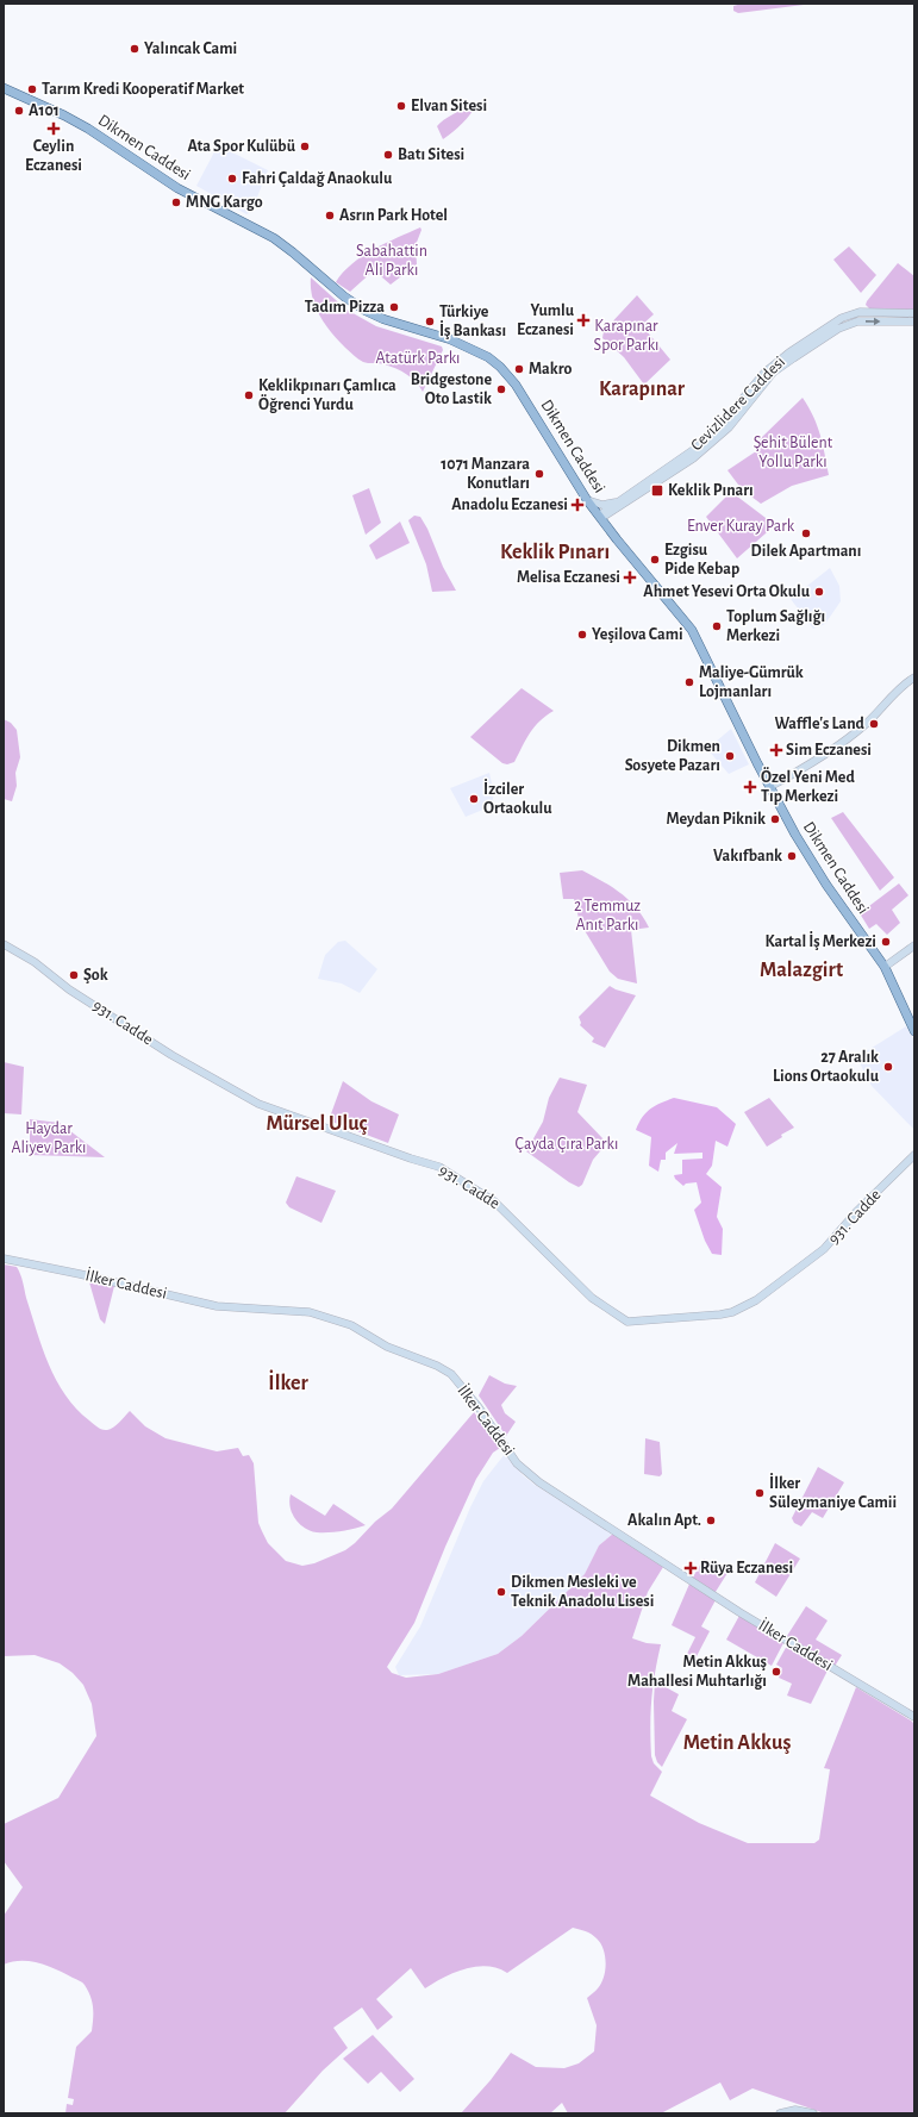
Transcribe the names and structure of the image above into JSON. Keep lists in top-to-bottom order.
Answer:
{
  "streets": {
    "main road": [
      "Dikmen Caddesi",
      "Cevizlidere Caddesi",
      "931. Cadde",
      "İlker Caddesi"
    ]
  },
  "crossings": [
    ["Dikmen Caddesi", "Cevizlidere Caddesi"]
  ],
  "districts": [
    "Karapınar",
    "Keklik Pınarı",
    "Malazgirt",
    "Mürsel Uluç",
    "İlker",
    "Metin Akkuş"
  ],
  "parks": [
    "Sabahattin Ali Parkı",
    "Karapınar Spor Parkı",
    "Atatürk Parkı",
    "Şehit Bülent Yollu Parkı",
    "Enver Kuray Park",
    "2 Temmuz Anıt Parkı",
    "Haydar Aliyev Parkı",
    "Çayda Çıra Parkı"
  ],
  "places": {
    "other": [
      "Yalıncak Cami",
      "Tarım Kredi Kooperatif Market",
      "Elvan Sitesi",
      "A101",
      "Ata Spor Kulübü",
      "Batı Sitesi",
      "Fahri Çaldağ Anaokulu",
      "MNG Kargo",
      "Asrın Park Hotel",
      "Tadım Pizza",
      "Türkiye İş Bankası",
      "Makro",
      "Bridgestone Oto Lastik",
      "Keklikpınarı Çamlıca Öğrenci Yurdu",
      "1071 Manzara Konutları",
      "Dilek Apartmanı",
      "Ezgisu Pide Kebap",
      "Ahmet Yesevi Orta Okulu",
      "Toplum Sağlığı Merkezi",
      "Yeşilova Cami",
      "Maliye-Gümrük Lojmanları",
      "Waffle's Land",
      "Dikmen Sosyete Pazarı",
      "İzciler Ortaokulu",
      "Meydan Piknik",
      "Vakıfbank",
      "Kartal İş Merkezi",
      "Şok",
      "27 Aralık Lions Ortaokulu",
      "İlker Süleymaniye Camii",
      "Akalın Apt.",
      "Dikmen Mesleki ve Teknik Anadolu Lisesi",
      "Metin Akkuş Mahallesi Muhtarlığı"
    ],
    "health": [
      "Ceylin Eczanesi",
      "Yumlu Eczanesi",
      "Anadolu Eczanesi",
      "Melisa Eczanesi",
      "Sim Eczanesi",
      "Özel Yeni Med Tıp Merkezi",
      "Rüya Eczanesi"
    ],
    "transit": ["Keklik Pınarı"]
  }
}
